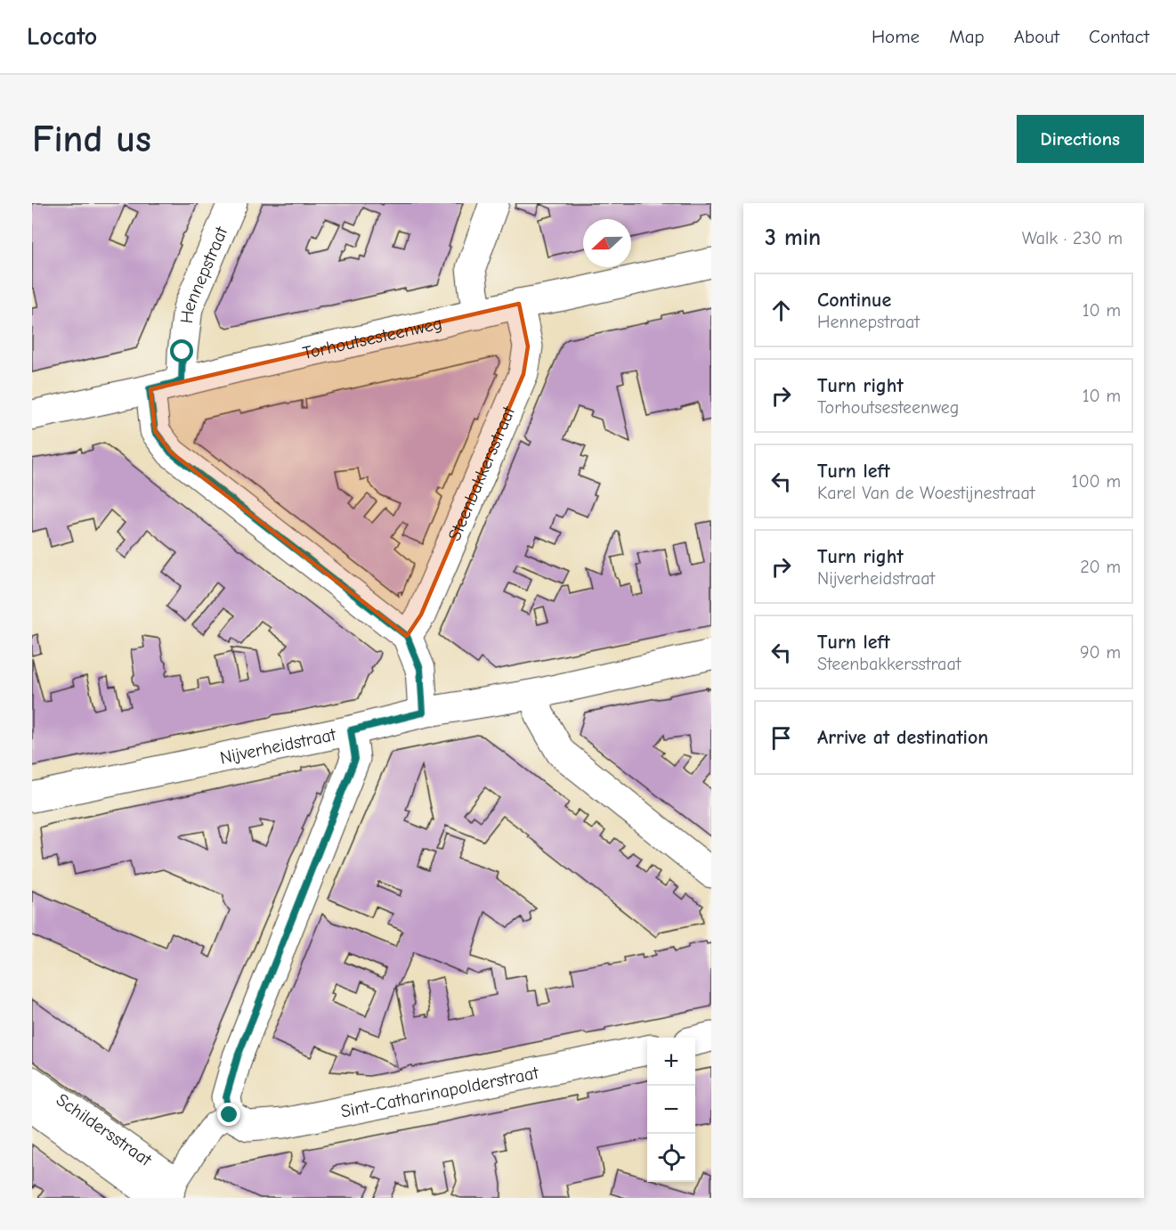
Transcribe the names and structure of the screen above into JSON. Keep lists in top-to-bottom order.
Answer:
{
  "streets": {
    "street": [
      "Hennepstraat",
      "Torhoutsesteenweg",
      "Steenbakkersstraat",
      "Nijverheidstraat",
      "Sint-Catharinapolderstraat",
      "Schildersstraat"
    ]
  },
  "crossings": [
    ["Hennepstraat", "Torhoutsesteenweg"],
    ["Torhoutsesteenweg", "Steenbakkersstraat"]
  ],
  "north": "left",
  "page": {
    "header": "Locato",
    "nav": [
      "Home",
      "Map",
      "About",
      "Contact"
    ],
    "buttons": "Directions",
    "title": "Find us",
    "heading": ["3 min", "Walk · 230 m"],
    "list": [
      ["Continue", "Hennepstraat", "10 m"],
      ["Turn right", "Torhoutsesteenweg", "10 m"],
      ["Turn left", "Karel Van de Woestijnestraat", "100 m"],
      ["Turn right", "Nijverheidstraat", "20 m"],
      ["Turn left", "Steenbakkersstraat", "90 m"],
      "Arrive at destination"
    ],
    "map_buttons": ["+", "−"]
  }
}
